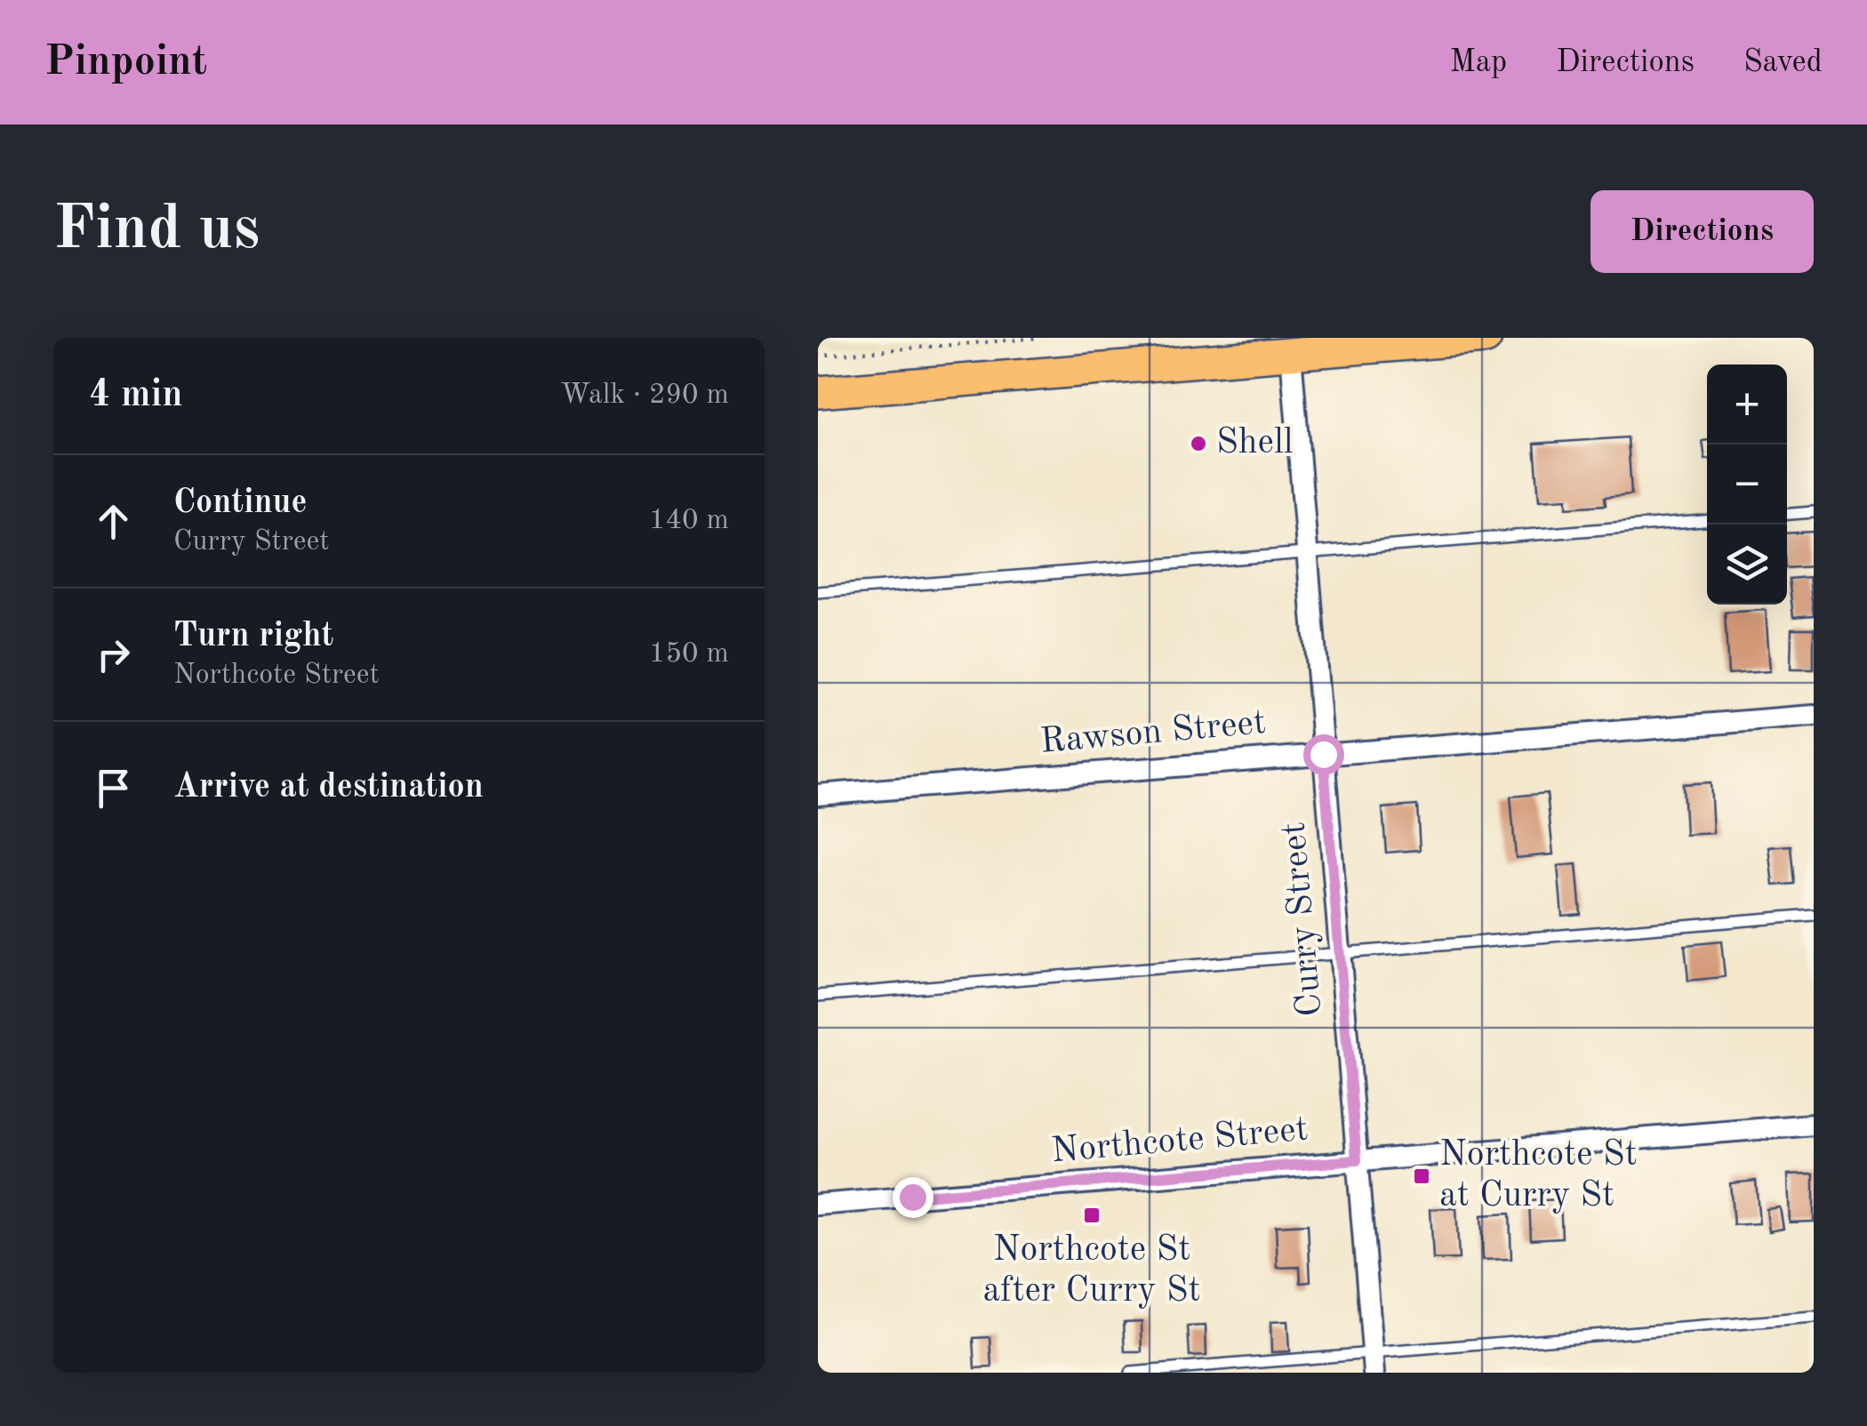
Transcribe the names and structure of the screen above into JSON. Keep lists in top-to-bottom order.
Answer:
{
  "streets": {
    "street": ["Rawson Street", "Curry Street", "Northcote Street"]
  },
  "crossings": [
    ["Rawson Street", "Curry Street"],
    ["Curry Street", "Northcote Street"]
  ],
  "places": {
    "other": ["Shell"],
    "transit": ["Northcote St at Curry St", "Northcote St after Curry St"]
  },
  "page": {
    "header": "Pinpoint",
    "nav": ["Map", "Directions", "Saved"],
    "buttons": "Directions",
    "title": "Find us",
    "heading": ["4 min", "Walk · 290 m"],
    "map_buttons": ["+", "−"],
    "list": [
      ["Continue", "Curry Street", "140 m"],
      ["Turn right", "Northcote Street", "150 m"],
      "Arrive at destination"
    ]
  }
}
